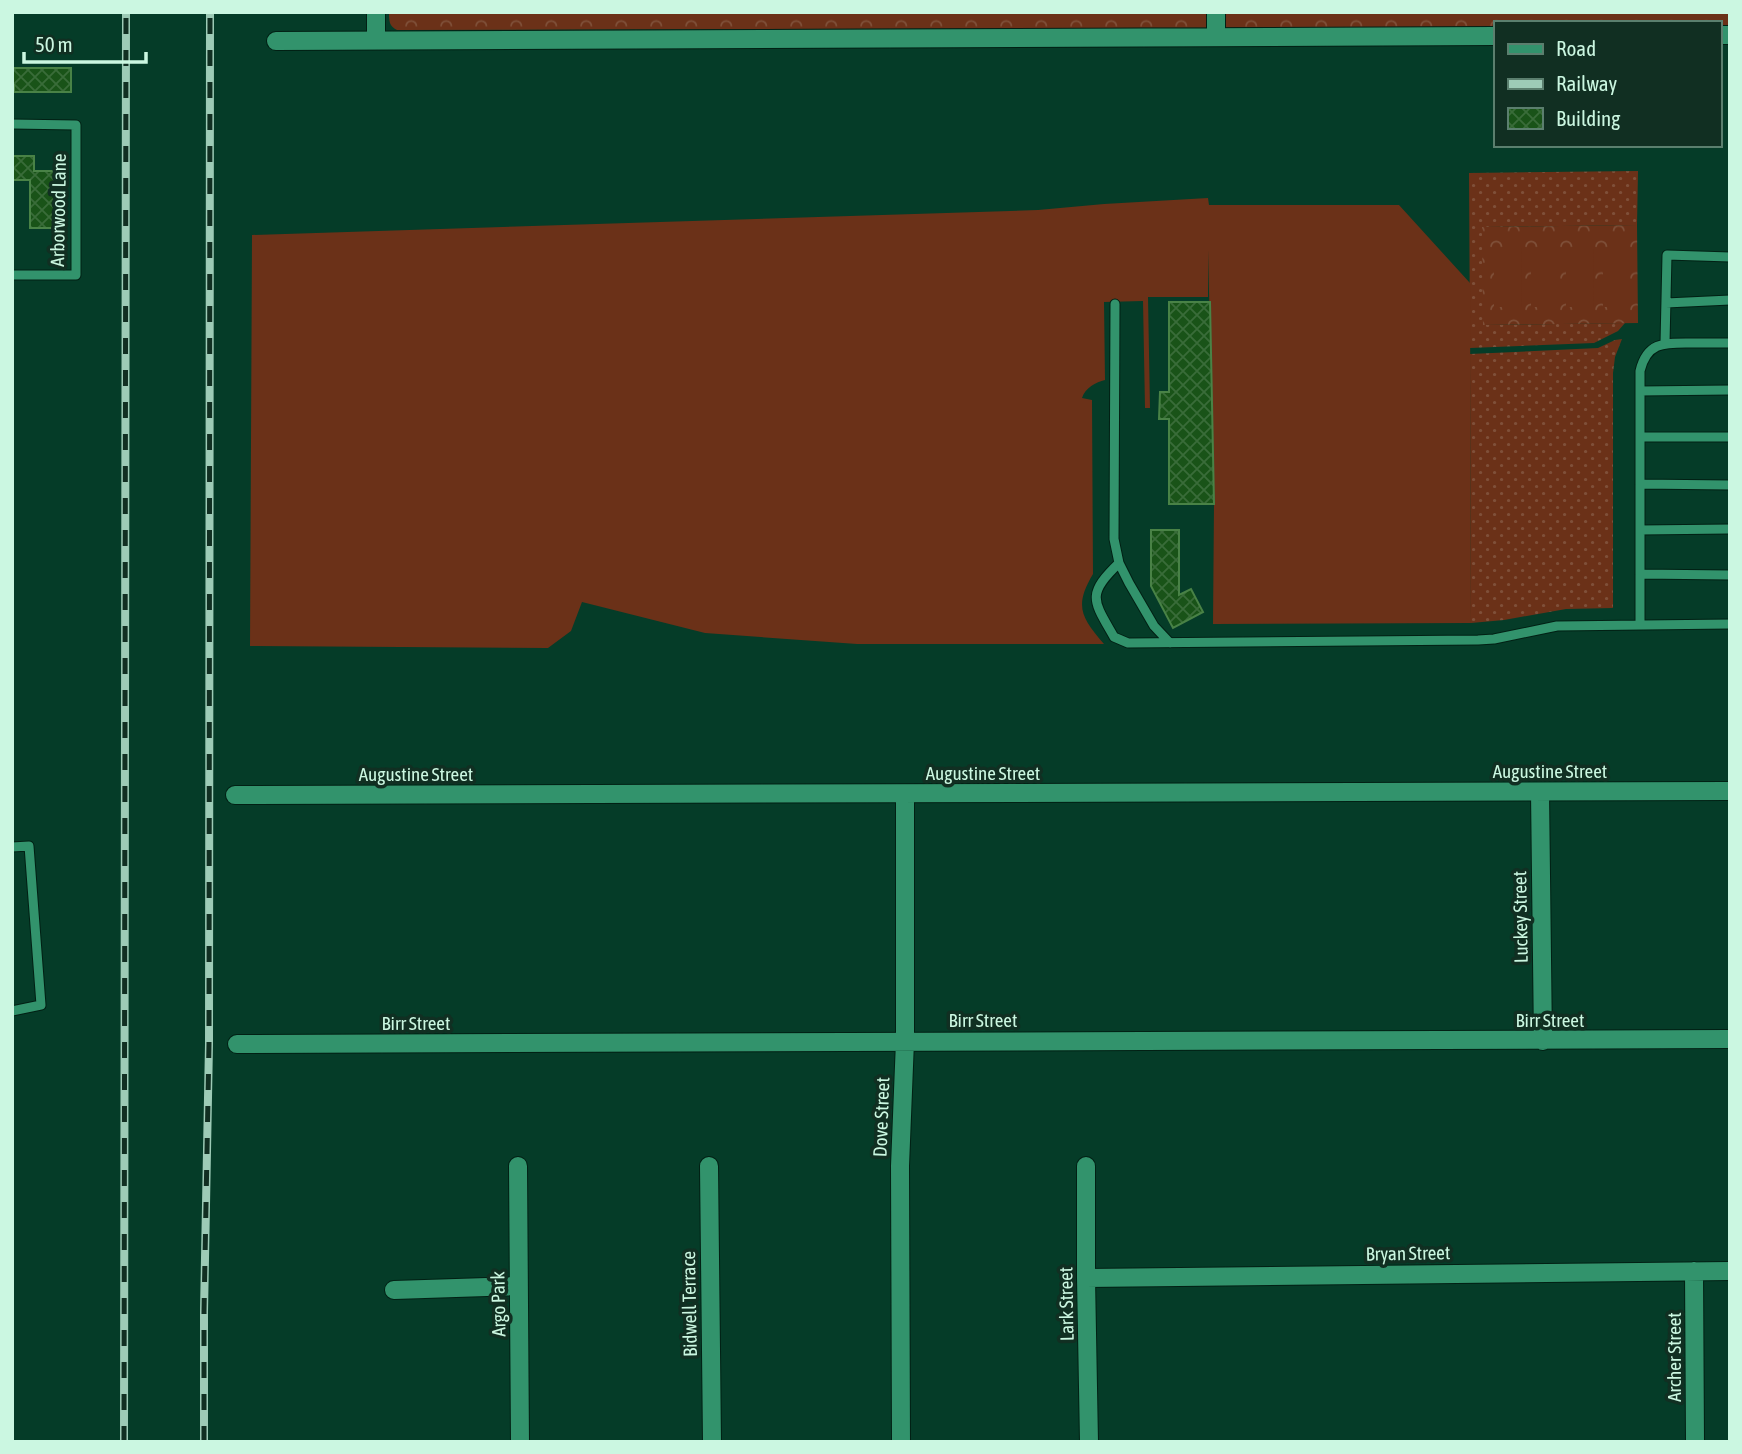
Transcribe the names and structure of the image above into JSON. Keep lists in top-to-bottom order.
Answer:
{
  "streets": {
    "street": [
      "Augustine Street",
      "Luckey Street",
      "Birr Street",
      "Dove Street",
      "Bryan Street",
      "Argo Park",
      "Bidwell Terrace",
      "Lark Street",
      "Archer Street"
    ],
    "lane": ["Arborwood Lane"]
  },
  "crossings": [
    ["Augustine Street", "Luckey Street"],
    ["Augustine Street", "Dove Street"],
    ["Luckey Street", "Birr Street"],
    ["Birr Street", "Dove Street"],
    ["Bryan Street", "Lark Street"],
    ["Bryan Street", "Archer Street"]
  ],
  "legend": ["Road", "Railway", "Building"],
  "scale_bar": "50 m"
}
